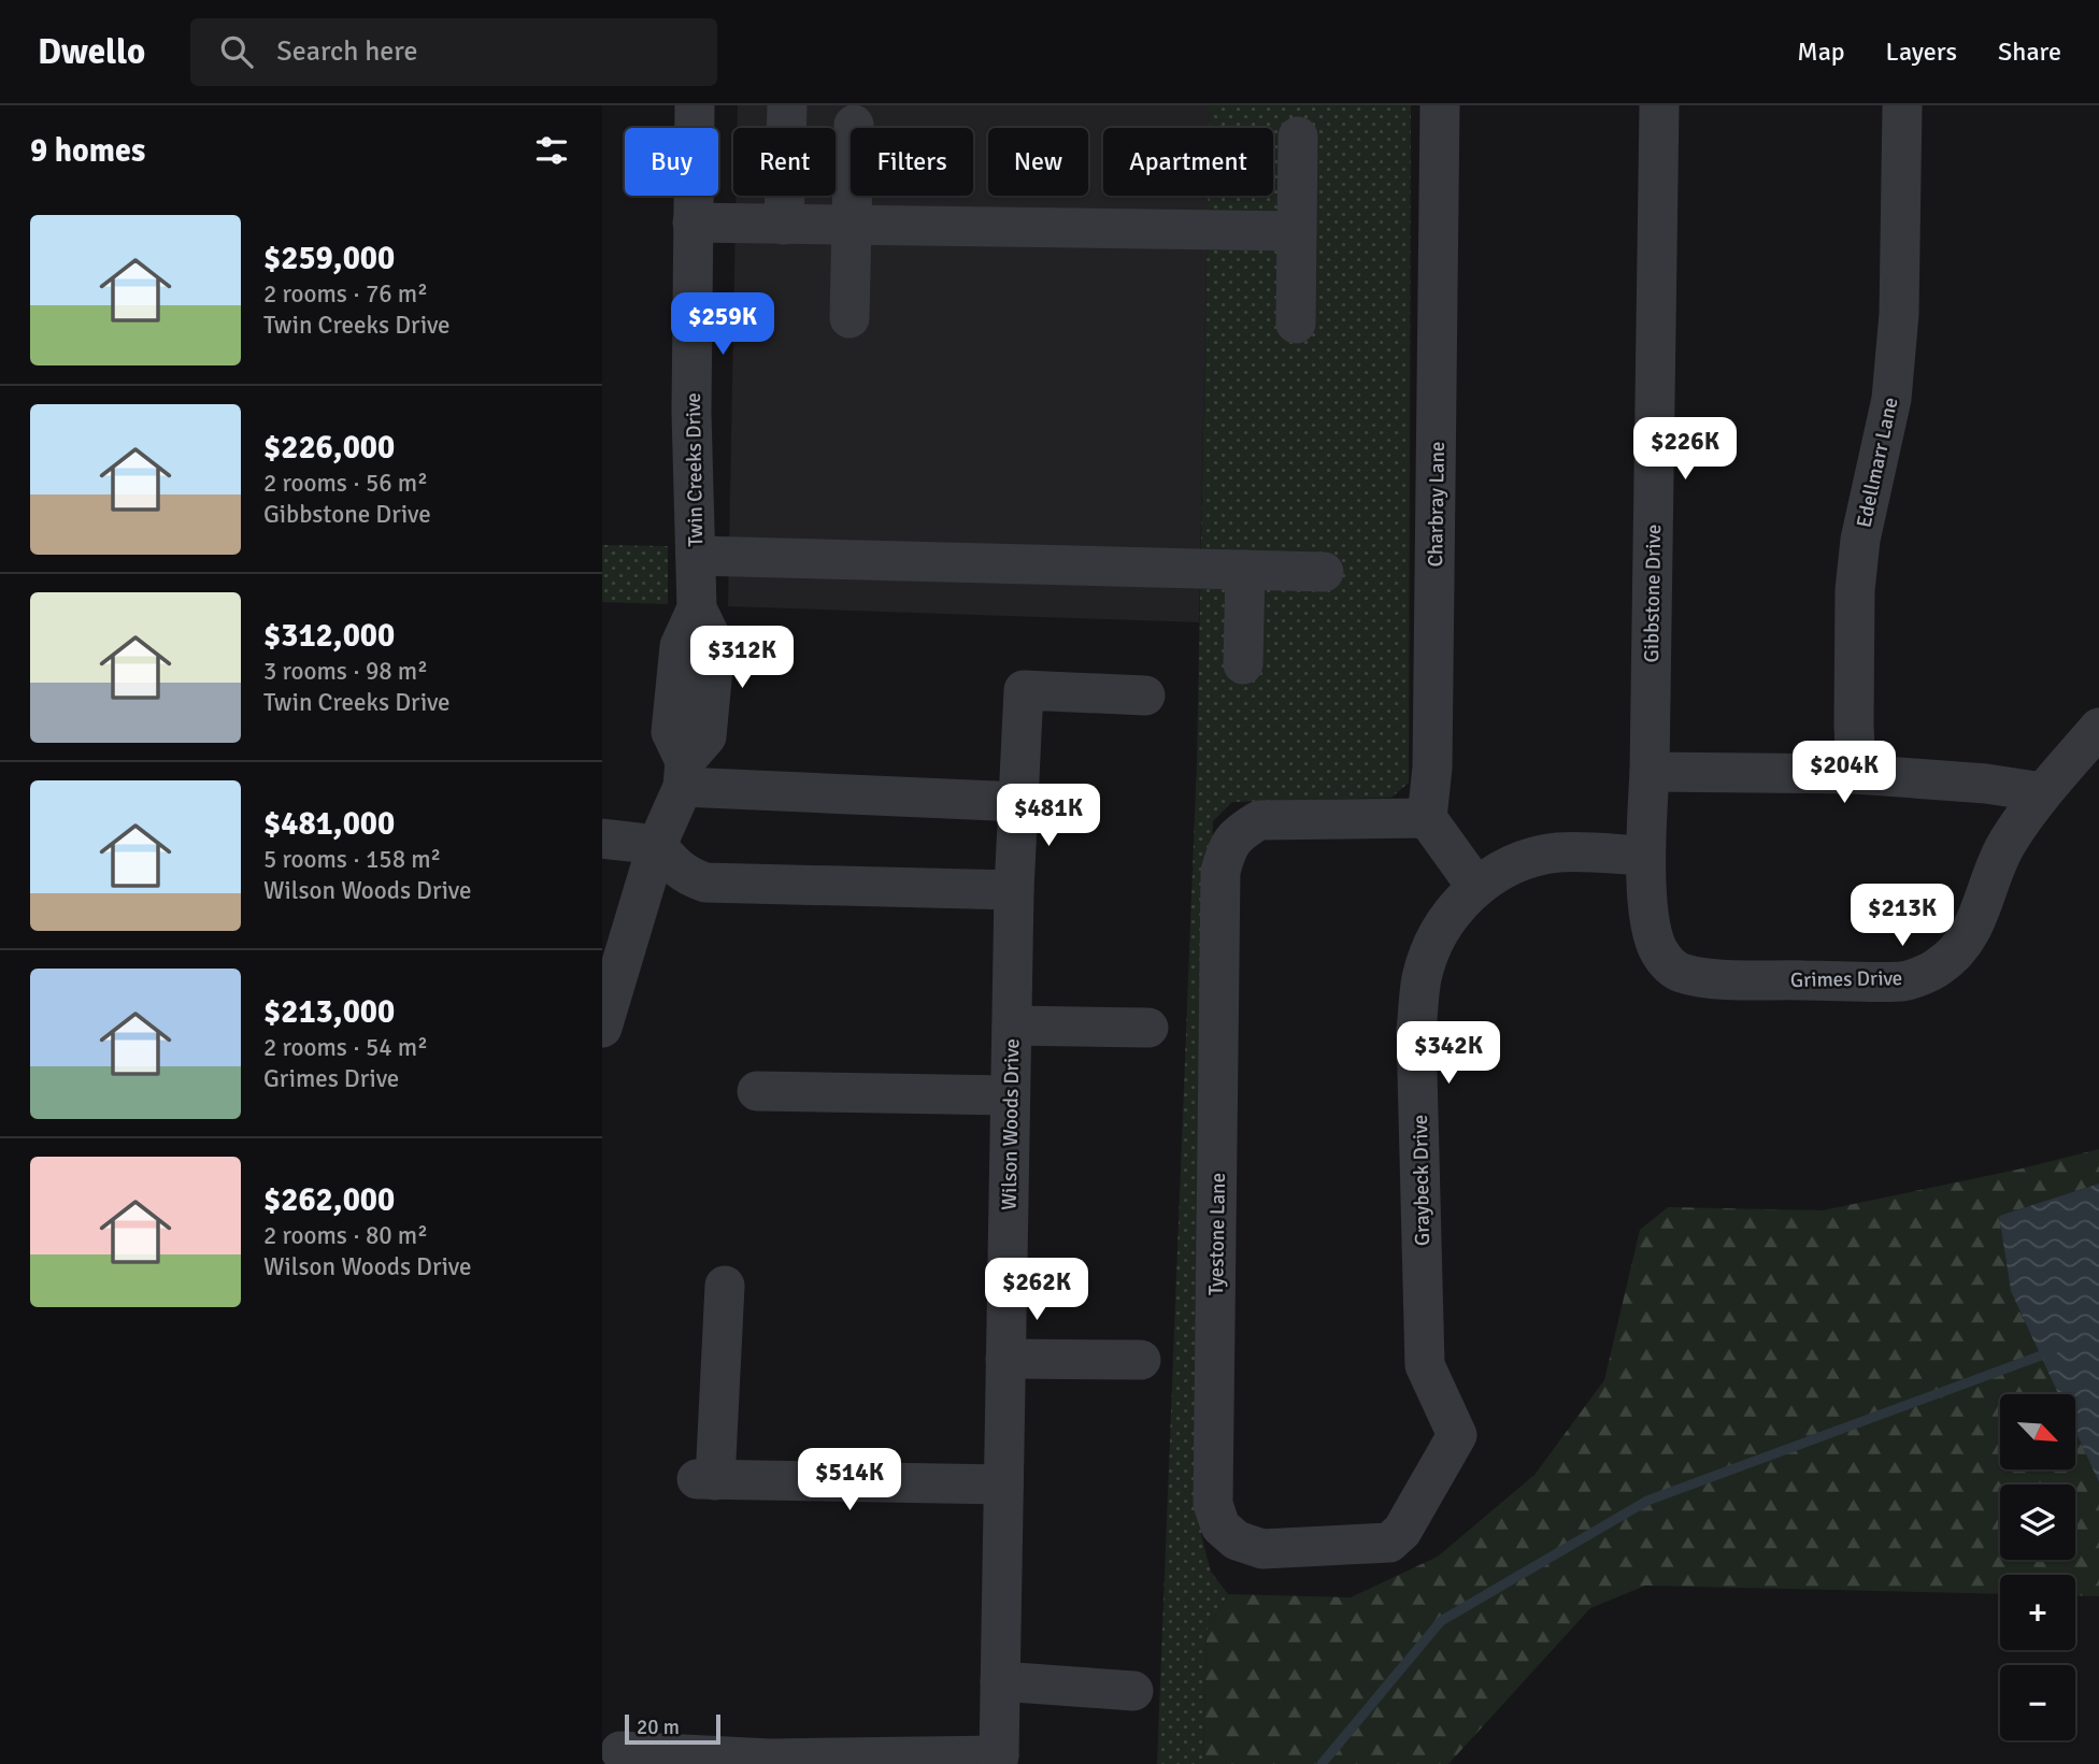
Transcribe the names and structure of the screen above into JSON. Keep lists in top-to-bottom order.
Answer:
{
  "streets": {
    "street": [
      "Edellmarr Lane",
      "Twin Creeks Drive",
      "Charbray Lane",
      "Gibbstone Drive",
      "Grimes Drive",
      "Wilson Woods Drive",
      "Graybeck Drive",
      "Tyestone Lane"
    ]
  },
  "crossings": [
    ["Charbray Lane", "Tyestone Lane"],
    ["Gibbstone Drive", "Grimes Drive"],
    ["Gibbstone Drive", "Graybeck Drive"],
    ["Grimes Drive", "Graybeck Drive"],
    ["Graybeck Drive", "Tyestone Lane"]
  ],
  "scale_bar": "20 m",
  "north": "bottom right",
  "page": {
    "header": "Dwello",
    "search": "Search here",
    "nav": ["Map", "Layers", "Share"],
    "heading": "9 homes",
    "chip": [
      "Buy",
      "Rent",
      "Filters",
      "New",
      "Apartment"
    ],
    "list": [
      {
        "name": "$259,000",
        "note": "2 rooms · 76 m² · Twin Creeks Drive"
      },
      {
        "name": "$226,000",
        "note": "2 rooms · 56 m² · Gibbstone Drive"
      },
      {
        "name": "$312,000",
        "note": "3 rooms · 98 m² · Twin Creeks Drive"
      },
      {
        "name": "$481,000",
        "note": "5 rooms · 158 m² · Wilson Woods Drive"
      },
      {
        "name": "$213,000",
        "note": "2 rooms · 54 m² · Grimes Drive"
      },
      {
        "name": "$262,000",
        "note": "2 rooms · 80 m² · Wilson Woods Drive"
      }
    ],
    "price": [
      "$259K",
      "$226K",
      "$312K",
      "$204K",
      "$481K",
      "$213K",
      "$342K",
      "$262K",
      "$514K"
    ],
    "map_buttons": ["+", "−"],
    "scale": "20 m"
  }
}
